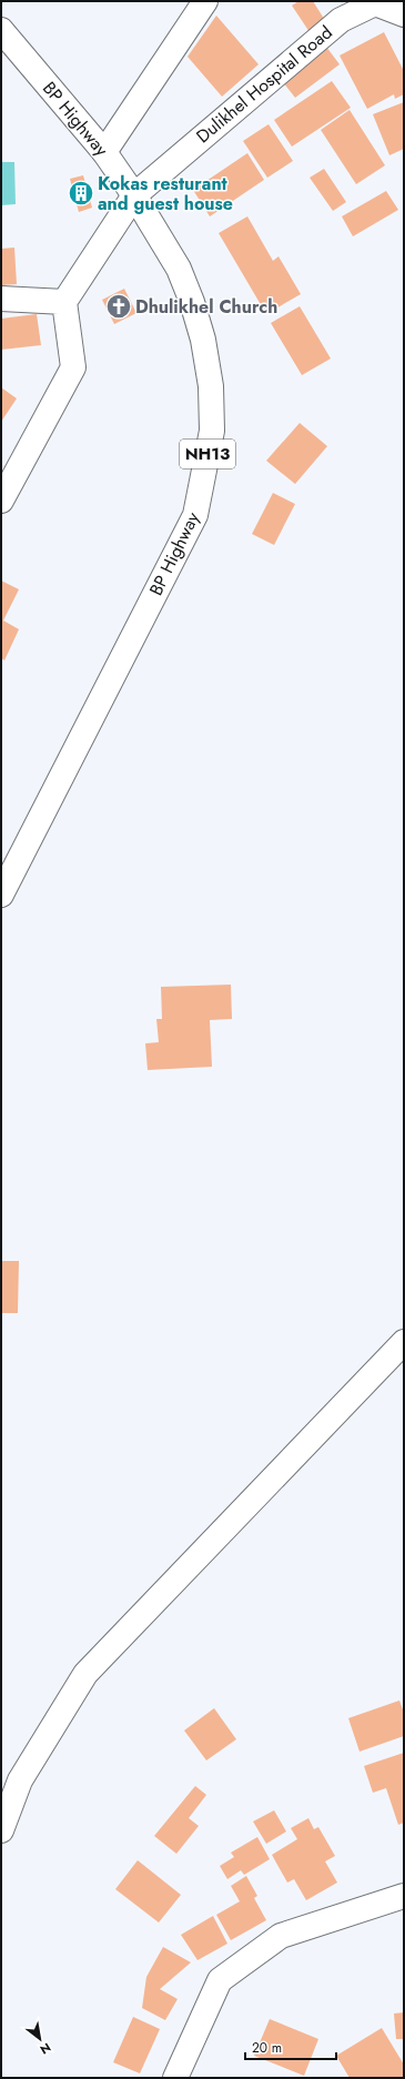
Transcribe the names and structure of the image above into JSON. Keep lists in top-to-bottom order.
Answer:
{
  "streets": {
    "main road": ["Dulikhel Hospital Road", "BP Highway", "NH13"]
  },
  "crossings": [
    ["Dulikhel Hospital Road", "BP Highway"]
  ],
  "places": {
    "building": ["Kokas resturant and guest house"],
    "church": ["Dhulikhel Church"]
  },
  "scale_bar": "20 m",
  "north": "bottom right"
}
